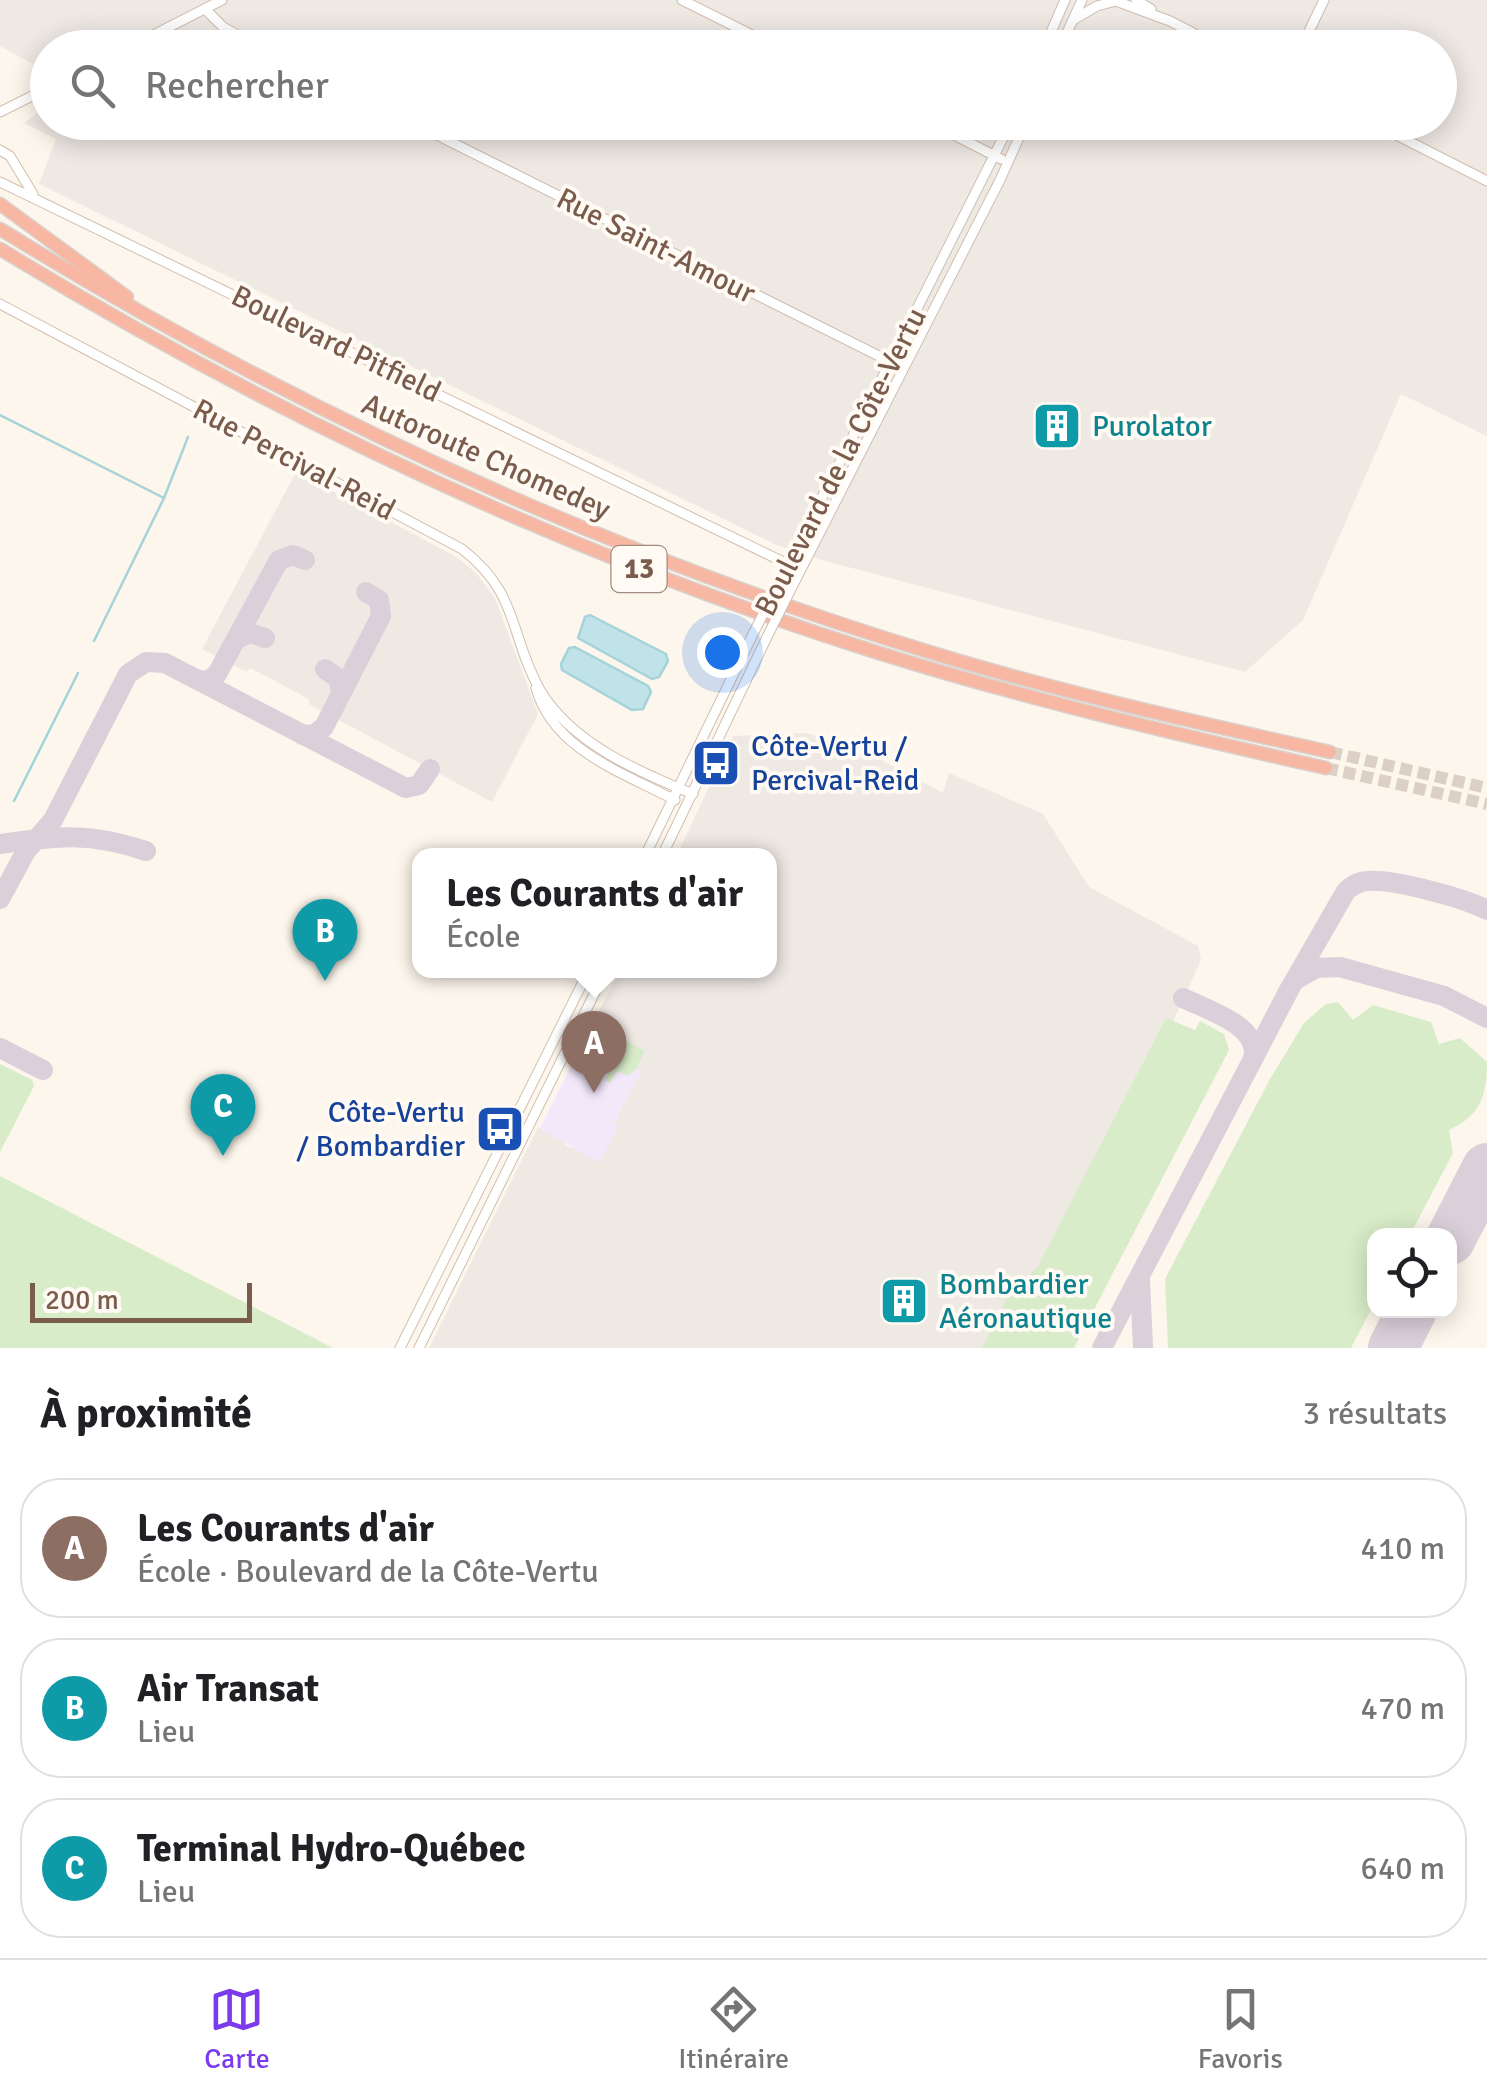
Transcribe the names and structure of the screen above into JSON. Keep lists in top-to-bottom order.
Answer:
{
  "streets": {
    "highway": ["Autoroute Chomedey", "13"],
    "street": [
      "Rue Saint-Amour",
      "Boulevard Pitfield",
      "Rue Percival-Reid",
      "Boulevard de la Côte-Vertu"
    ]
  },
  "crossings": [
    ["Rue Saint-Amour", "Boulevard de la Côte-Vertu"],
    ["Boulevard Pitfield", "Boulevard de la Côte-Vertu"],
    ["Rue Percival-Reid", "Boulevard de la Côte-Vertu"]
  ],
  "places": {
    "building": ["Purolator", "Bombardier Aéronautique"],
    "bus stop": ["Côte-Vertu / Percival-Reid", "Côte-Vertu / Bombardier"]
  },
  "scale_bar": "200 m",
  "page": {
    "search": "Rechercher",
    "popup": ["Les Courants d'air", "École"],
    "pins": ["B", "A", "C"],
    "scale": "200 m",
    "heading": ["À proximité", "3 résultats"],
    "list": [
      {
        "mark": "A",
        "name": "Les Courants d'air",
        "note": "École · Boulevard de la Côte-Vertu",
        "value": "410 m"
      },
      {
        "mark": "B",
        "name": "Air Transat",
        "note": "Lieu",
        "value": "470 m"
      },
      {
        "mark": "C",
        "name": "Terminal Hydro-Québec",
        "note": "Lieu",
        "value": "640 m"
      }
    ],
    "nav": ["Carte", "Itinéraire", "Favoris"]
  }
}
